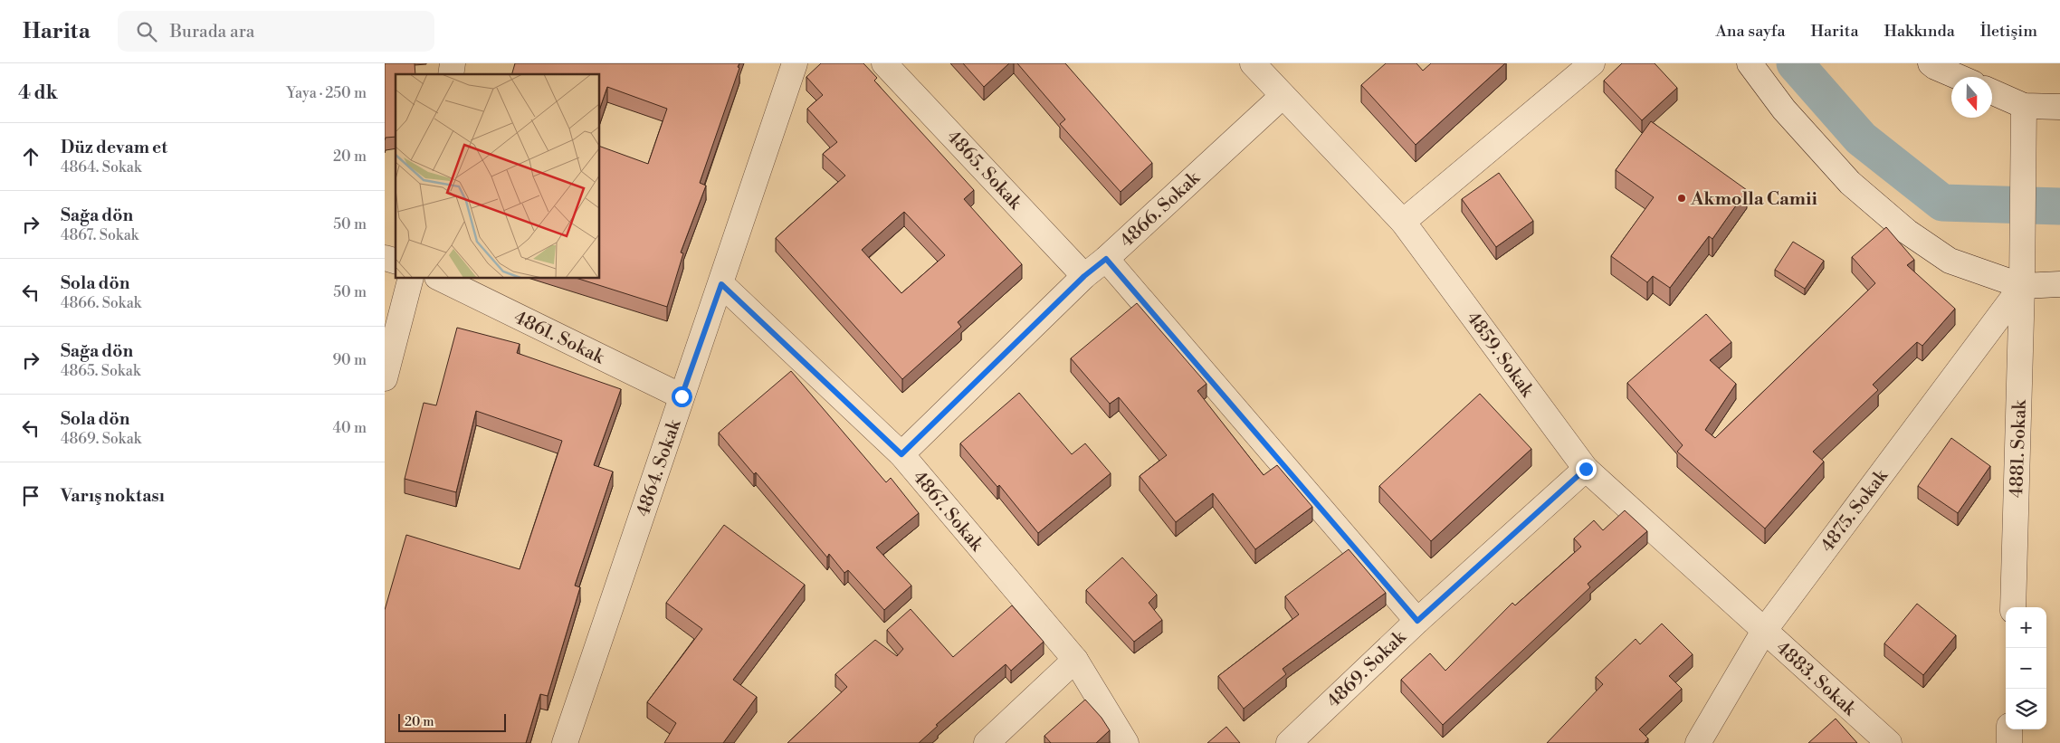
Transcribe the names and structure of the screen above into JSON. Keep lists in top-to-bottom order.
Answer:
{
  "streets": {
    "street": [
      "4865. Sokak",
      "4866. Sokak",
      "4861. Sokak",
      "4859. Sokak",
      "4881. Sokak",
      "4864. Sokak",
      "4867. Sokak",
      "4875. Sokak",
      "4869. Sokak",
      "4883. Sokak"
    ]
  },
  "crossings": [
    ["4865. Sokak", "4866. Sokak"],
    ["4866. Sokak", "4859. Sokak"],
    ["4866. Sokak", "4867. Sokak"],
    ["4861. Sokak", "4864. Sokak"],
    ["4859. Sokak", "4875. Sokak"],
    ["4859. Sokak", "4869. Sokak"],
    ["4859. Sokak", "4883. Sokak"],
    ["4881. Sokak", "4875. Sokak"],
    ["4864. Sokak", "4867. Sokak"],
    ["4875. Sokak", "4883. Sokak"]
  ],
  "places": ["Akmolla Camii"],
  "scale_bar": "20 m",
  "north": "bottom",
  "page": {
    "header": "Harita",
    "search": "Burada ara",
    "nav": [
      "Ana sayfa",
      "Harita",
      "Hakkında",
      "İletişim"
    ],
    "heading": ["4 dk", "Yaya · 250 m"],
    "list": [
      ["Düz devam et", "4864. Sokak", "20 m"],
      ["Sağa dön", "4867. Sokak", "50 m"],
      ["Sola dön", "4866. Sokak", "50 m"],
      ["Sağa dön", "4865. Sokak", "90 m"],
      ["Sola dön", "4869. Sokak", "40 m"],
      "Varış noktası"
    ],
    "map_buttons": ["+", "−"],
    "scale": "20 m"
  }
}
